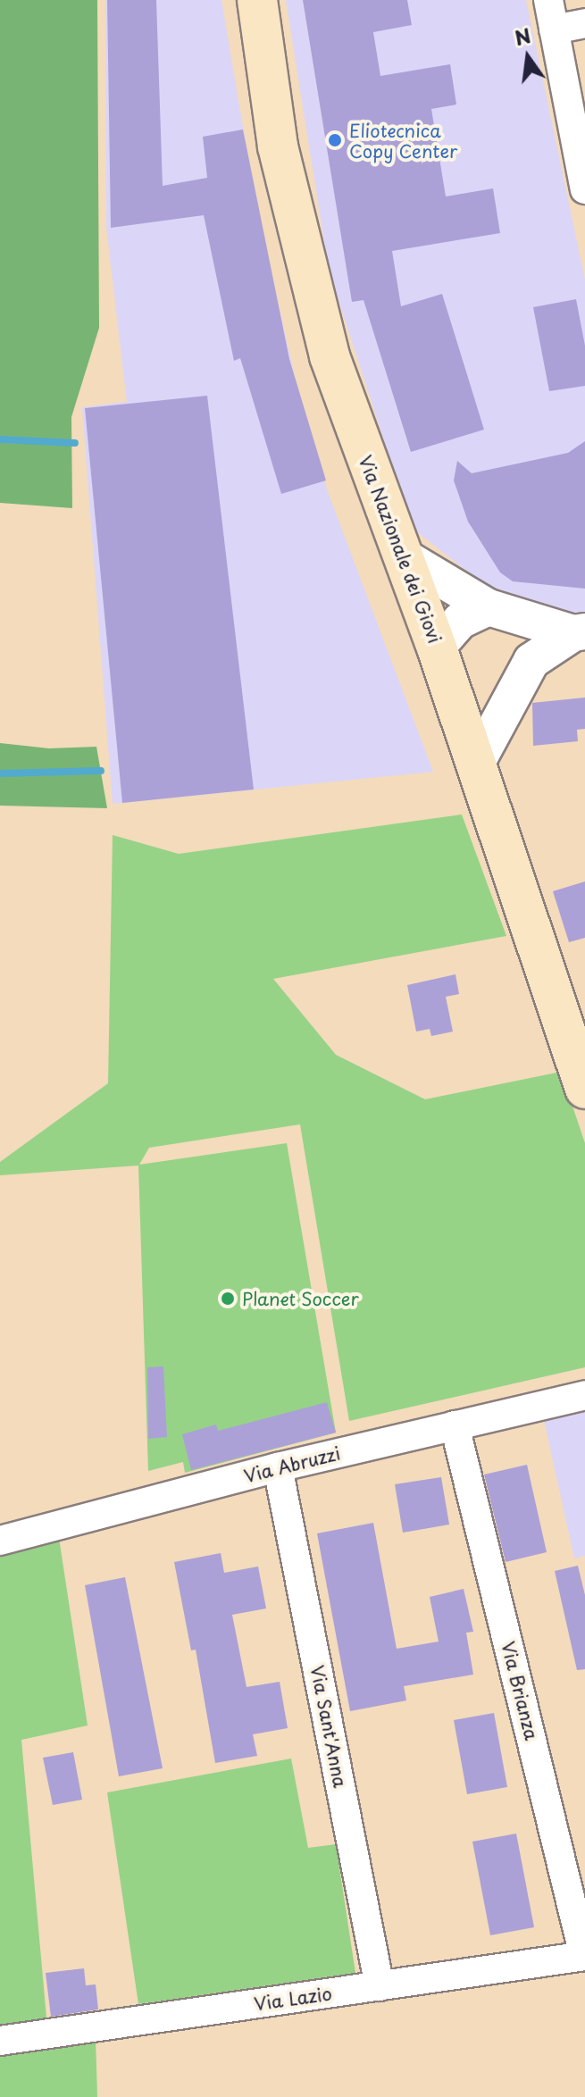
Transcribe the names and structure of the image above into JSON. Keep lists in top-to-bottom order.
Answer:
{
  "streets": {
    "main road": ["Via Nazionale dei Giovi"],
    "street": [
      "Via Abruzzi",
      "Via Brianza",
      "Via Sant'Anna",
      "Via Lazio"
    ]
  },
  "crossings": [
    ["Via Abruzzi", "Via Brianza"],
    ["Via Abruzzi", "Via Sant'Anna"],
    ["Via Brianza", "Via Lazio"],
    ["Via Sant'Anna", "Via Lazio"]
  ],
  "places": ["Eliotecnica Copy Center", "Planet Soccer"],
  "north": "top"
}
